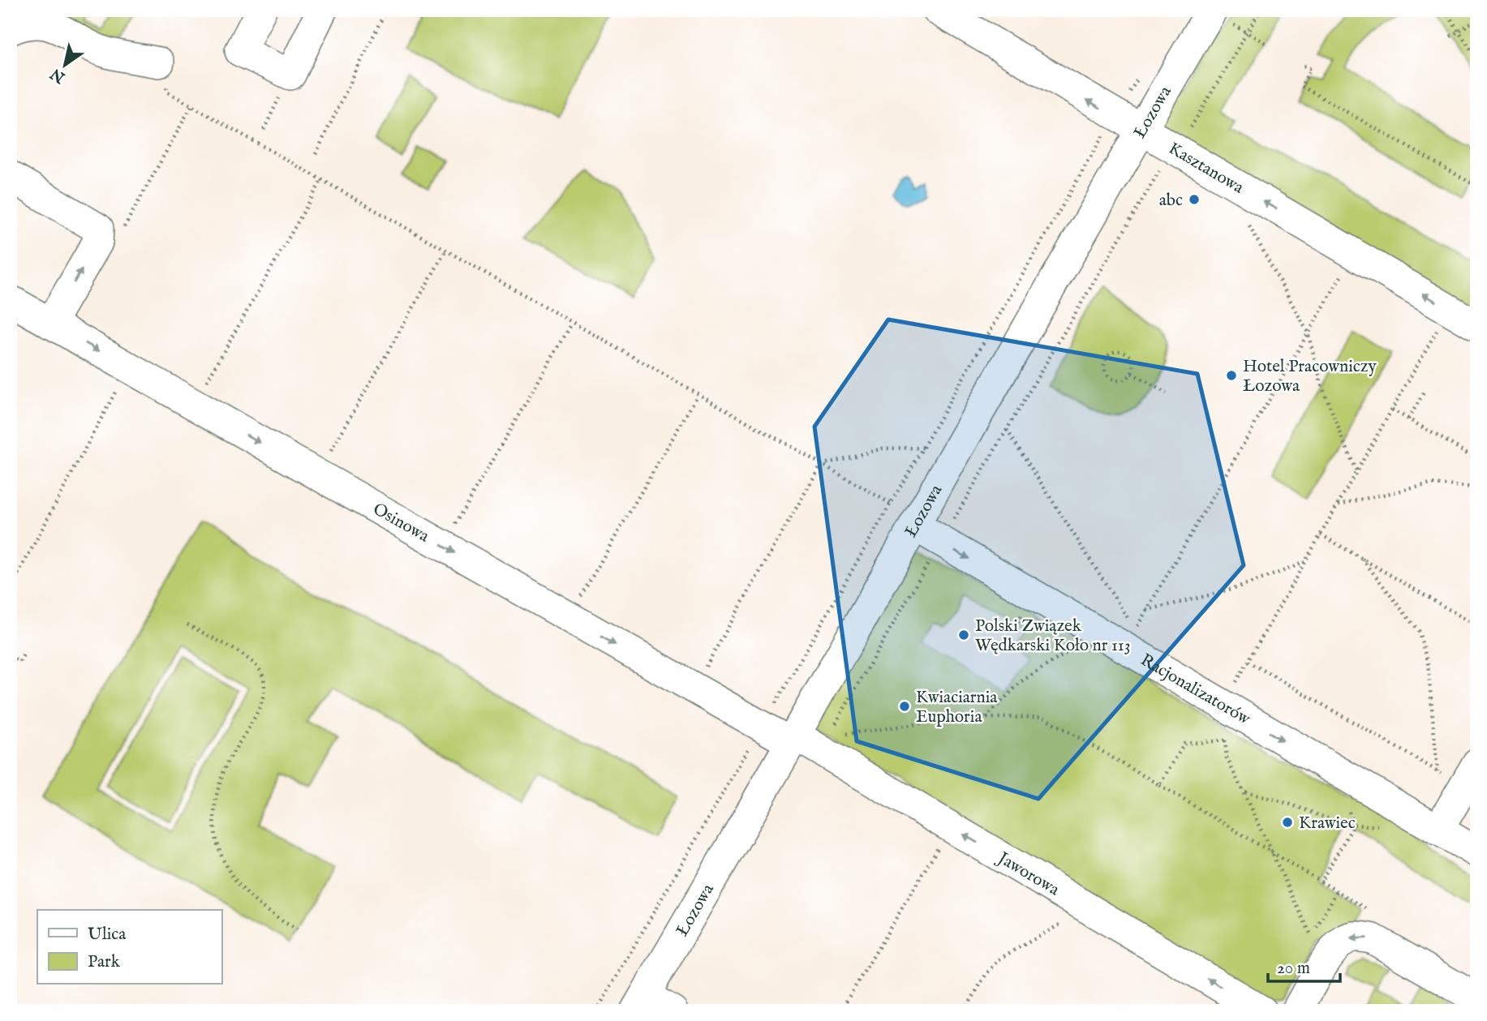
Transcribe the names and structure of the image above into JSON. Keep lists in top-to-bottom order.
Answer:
{
  "streets": {
    "street": [
      "Łozowa",
      "Kasztanowa",
      "Osinowa",
      "Racjonalizatorów",
      "Jaworowa"
    ]
  },
  "crossings": [
    ["Łozowa", "Kasztanowa"],
    ["Łozowa", "Osinowa"],
    ["Łozowa", "Racjonalizatorów"],
    ["Łozowa", "Jaworowa"],
    ["Osinowa", "Jaworowa"]
  ],
  "one_way": [
    "Kasztanowa",
    "Osinowa",
    "Racjonalizatorów",
    "Jaworowa"
  ],
  "places": [
    "abc",
    "Hotel Pracowniczy Łozowa",
    "Polski Związek Wędkarski Koło nr 113",
    "Kwiaciarnia Euphoria",
    "Krawiec"
  ],
  "legend": ["Ulica", "Park"],
  "scale_bar": "20 m",
  "north": "bottom left"
}
